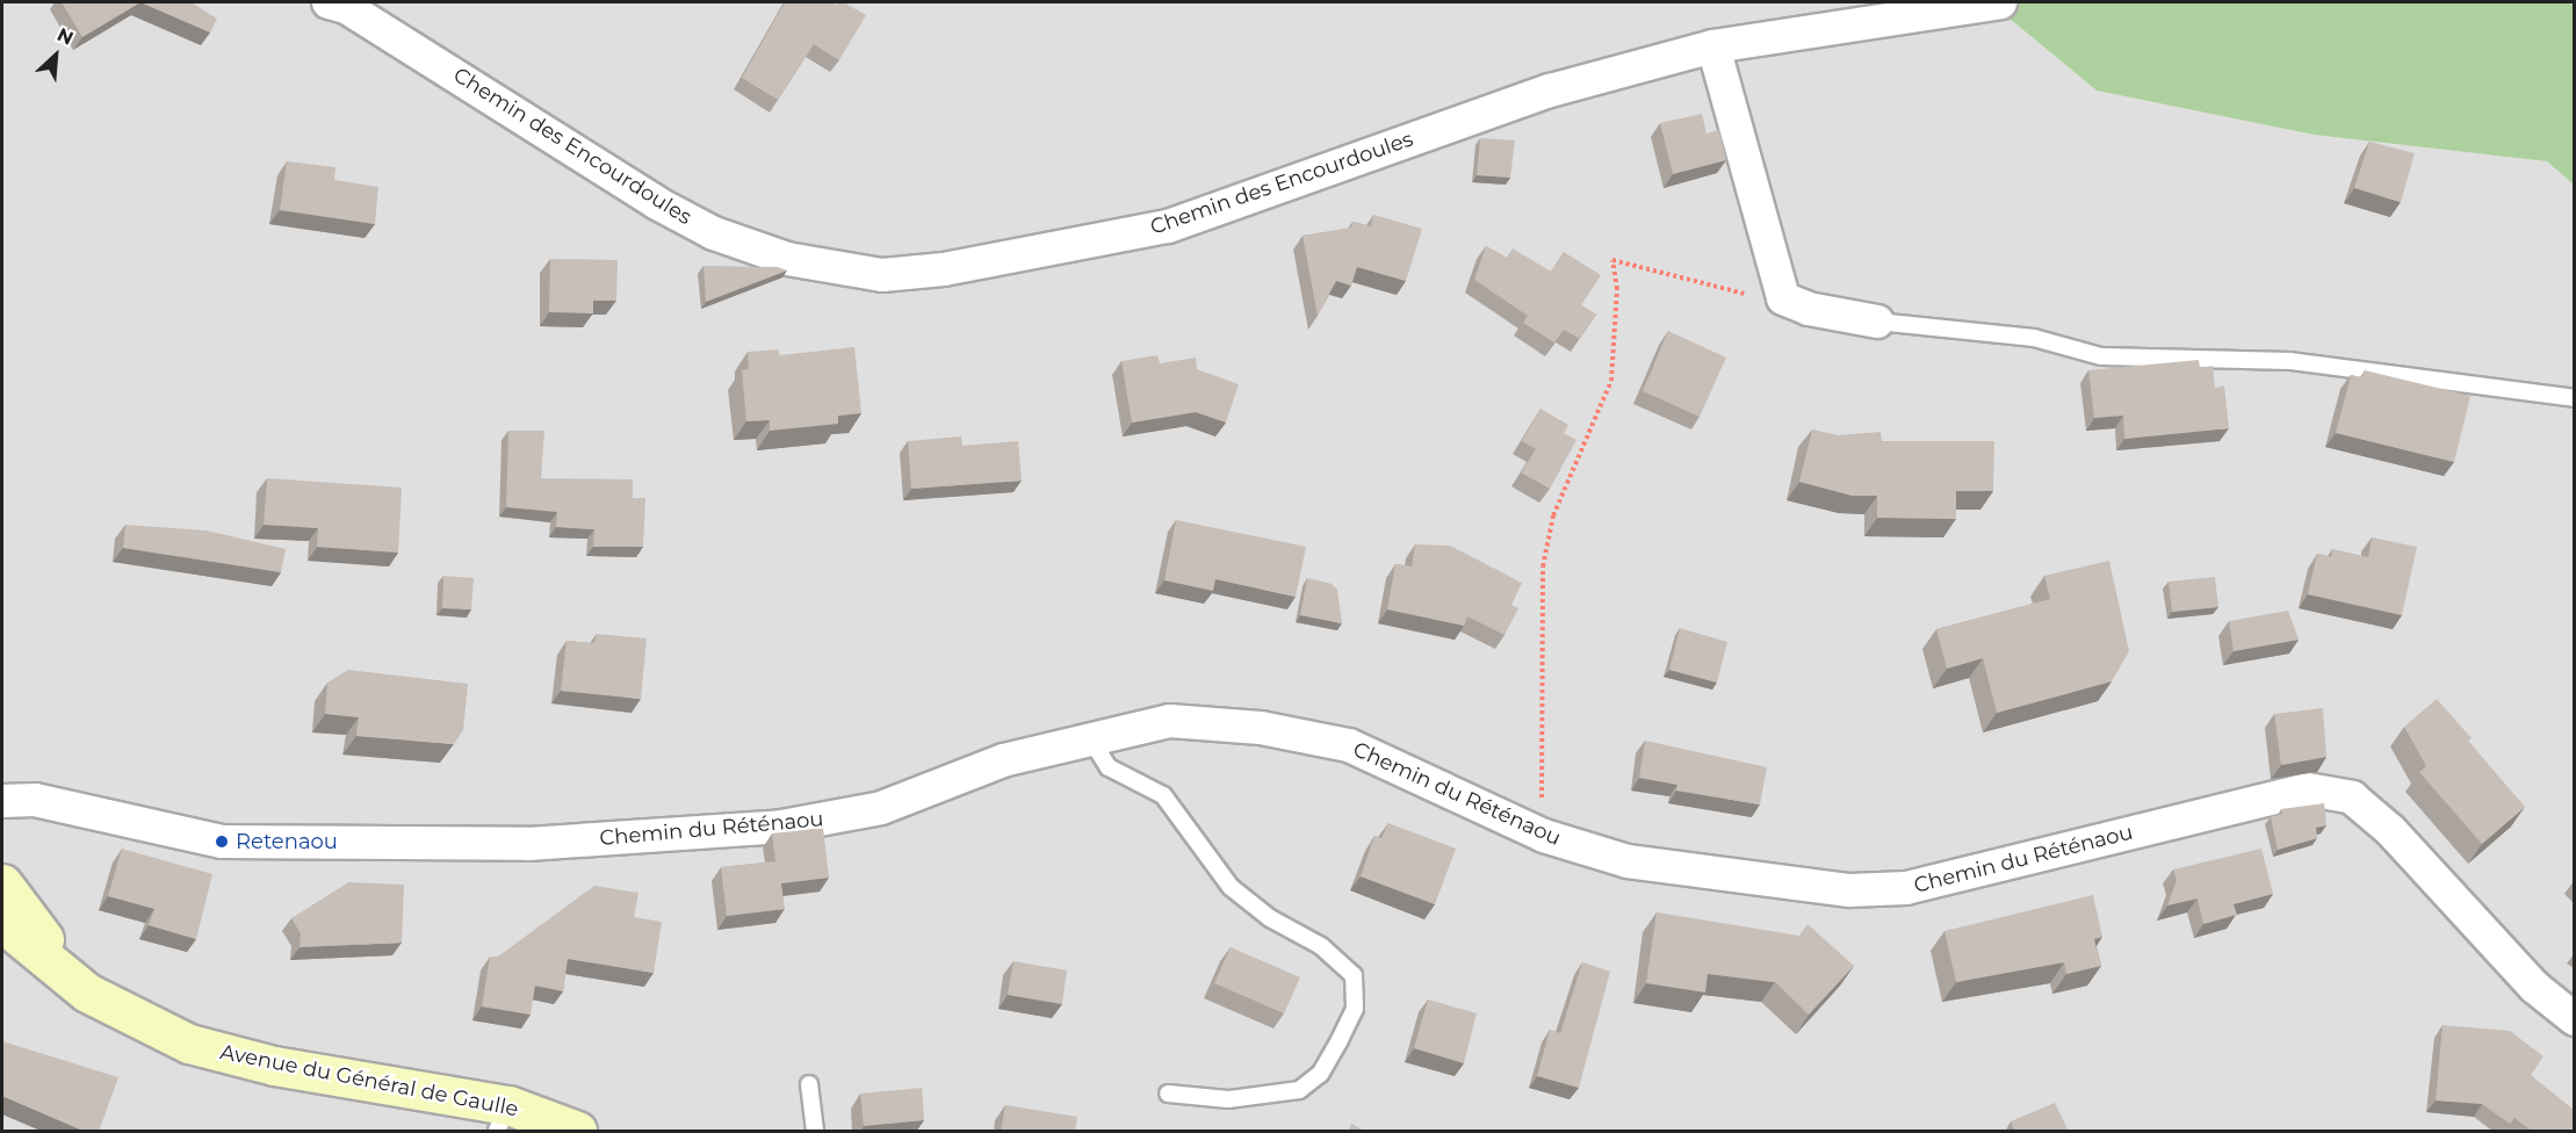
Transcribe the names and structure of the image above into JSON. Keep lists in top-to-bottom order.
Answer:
{
  "streets": {
    "main road": ["Avenue du Général de Gaulle"],
    "street": ["Chemin des Encourdoules", "Chemin du Réténaou"]
  },
  "places": ["Retenaou"],
  "north": "top right"
}
